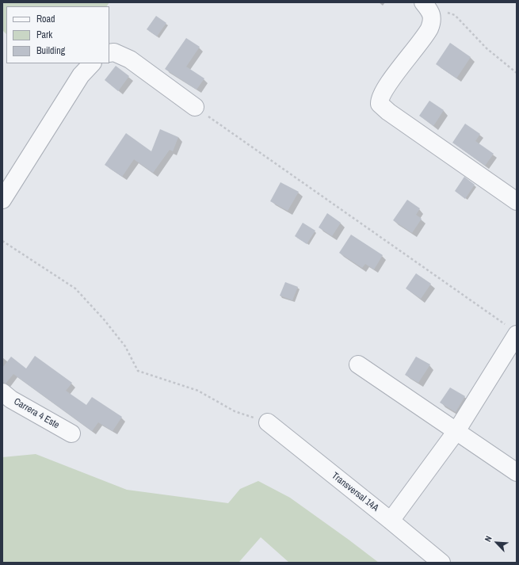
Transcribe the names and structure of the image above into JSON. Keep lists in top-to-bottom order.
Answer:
{
  "streets": {
    "street": ["Carrera 4 Este", "Transversal 14A"]
  },
  "legend": ["Road", "Park", "Building"],
  "north": "top left"
}
